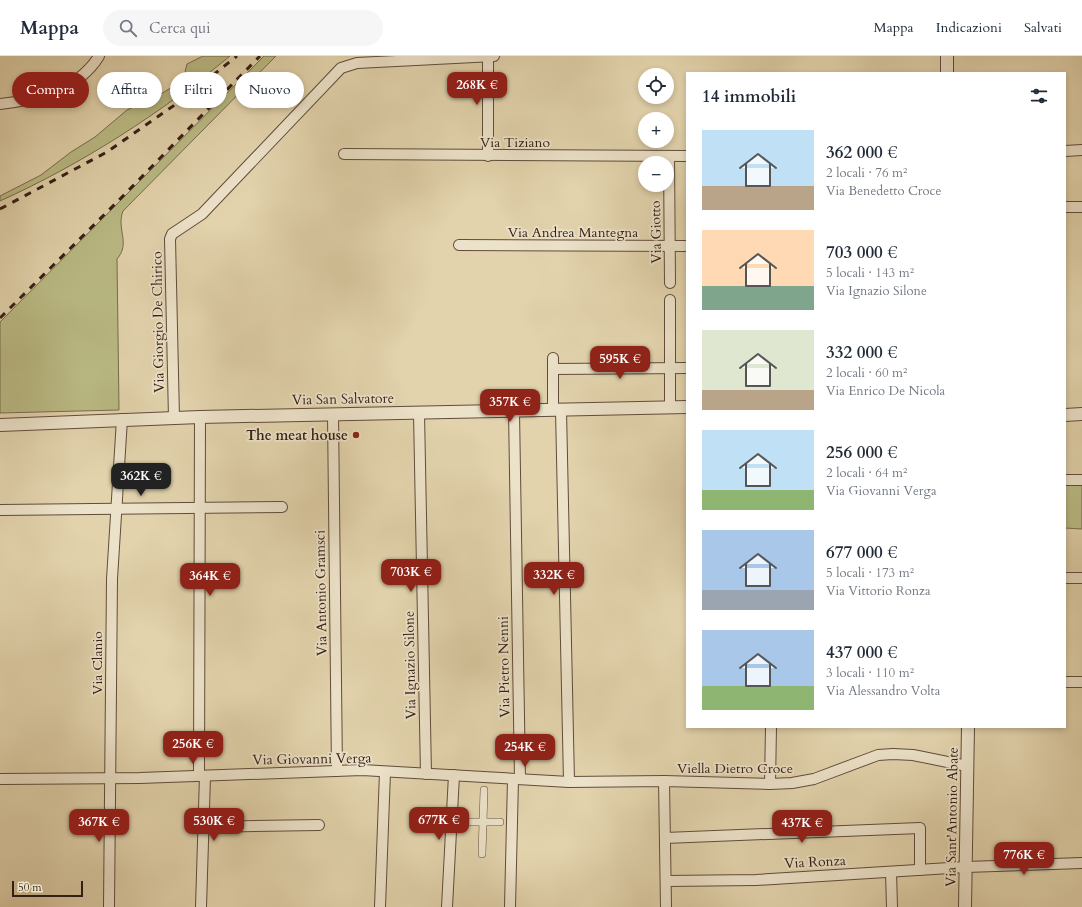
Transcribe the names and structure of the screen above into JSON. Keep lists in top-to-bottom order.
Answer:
{
  "streets": {
    "street": [
      "Via Tiziano",
      "Via Andrea Mantegna",
      "Via Giotto",
      "Via Giorgio De Chirico",
      "Via San Salvatore",
      "Via Antonio Gramsci",
      "Via Clanio",
      "Via Ignazio Silone",
      "Via Pietro Nenni",
      "Via Giovanni Verga",
      "Viella Dietro Croce",
      "Via Sant'Antonio Abate",
      "Via Ronza"
    ]
  },
  "crossings": [
    ["Via Andrea Mantegna", "Via Giotto"],
    ["Via Giorgio De Chirico", "Via San Salvatore"],
    ["Via San Salvatore", "Via Antonio Gramsci"],
    ["Via San Salvatore", "Via Clanio"],
    ["Via San Salvatore", "Via Ignazio Silone"],
    ["Via San Salvatore", "Via Pietro Nenni"],
    ["Via Antonio Gramsci", "Via Giovanni Verga"],
    ["Via Clanio", "Via Giovanni Verga"],
    ["Via Ignazio Silone", "Via Giovanni Verga"],
    ["Via Pietro Nenni", "Via Giovanni Verga"],
    ["Via Pietro Nenni", "Viella Dietro Croce"],
    ["Via Giovanni Verga", "Viella Dietro Croce"],
    ["Viella Dietro Croce", "Via Sant'Antonio Abate"],
    ["Via Sant'Antonio Abate", "Via Ronza"]
  ],
  "places": ["The meat house"],
  "scale_bar": "50 m",
  "page": {
    "header": "Mappa",
    "search": "Cerca qui",
    "nav": ["Mappa", "Indicazioni", "Salvati"],
    "map_buttons": ["+", "−"],
    "price": [
      "268K €",
      "595K €",
      "357K €",
      "362K €",
      "703K €",
      "332K €",
      "364K €",
      "256K €",
      "254K €",
      "677K €",
      "530K €",
      "367K €",
      "437K €",
      "776K €"
    ],
    "chip": [
      "Compra",
      "Affitta",
      "Filtri",
      "Nuovo"
    ],
    "heading": "14 immobili",
    "list": [
      {
        "name": "362 000 €",
        "note": "2 locali · 76 m² · Via Benedetto Croce"
      },
      {
        "name": "703 000 €",
        "note": "5 locali · 143 m² · Via Ignazio Silone"
      },
      {
        "name": "332 000 €",
        "note": "2 locali · 60 m² · Via Enrico De Nicola"
      },
      {
        "name": "256 000 €",
        "note": "2 locali · 64 m² · Via Giovanni Verga"
      },
      {
        "name": "677 000 €",
        "note": "5 locali · 173 m² · Via Vittorio Ronza"
      },
      {
        "name": "437 000 €",
        "note": "3 locali · 110 m² · Via Alessandro Volta"
      }
    ],
    "scale": "50 m"
  }
}
